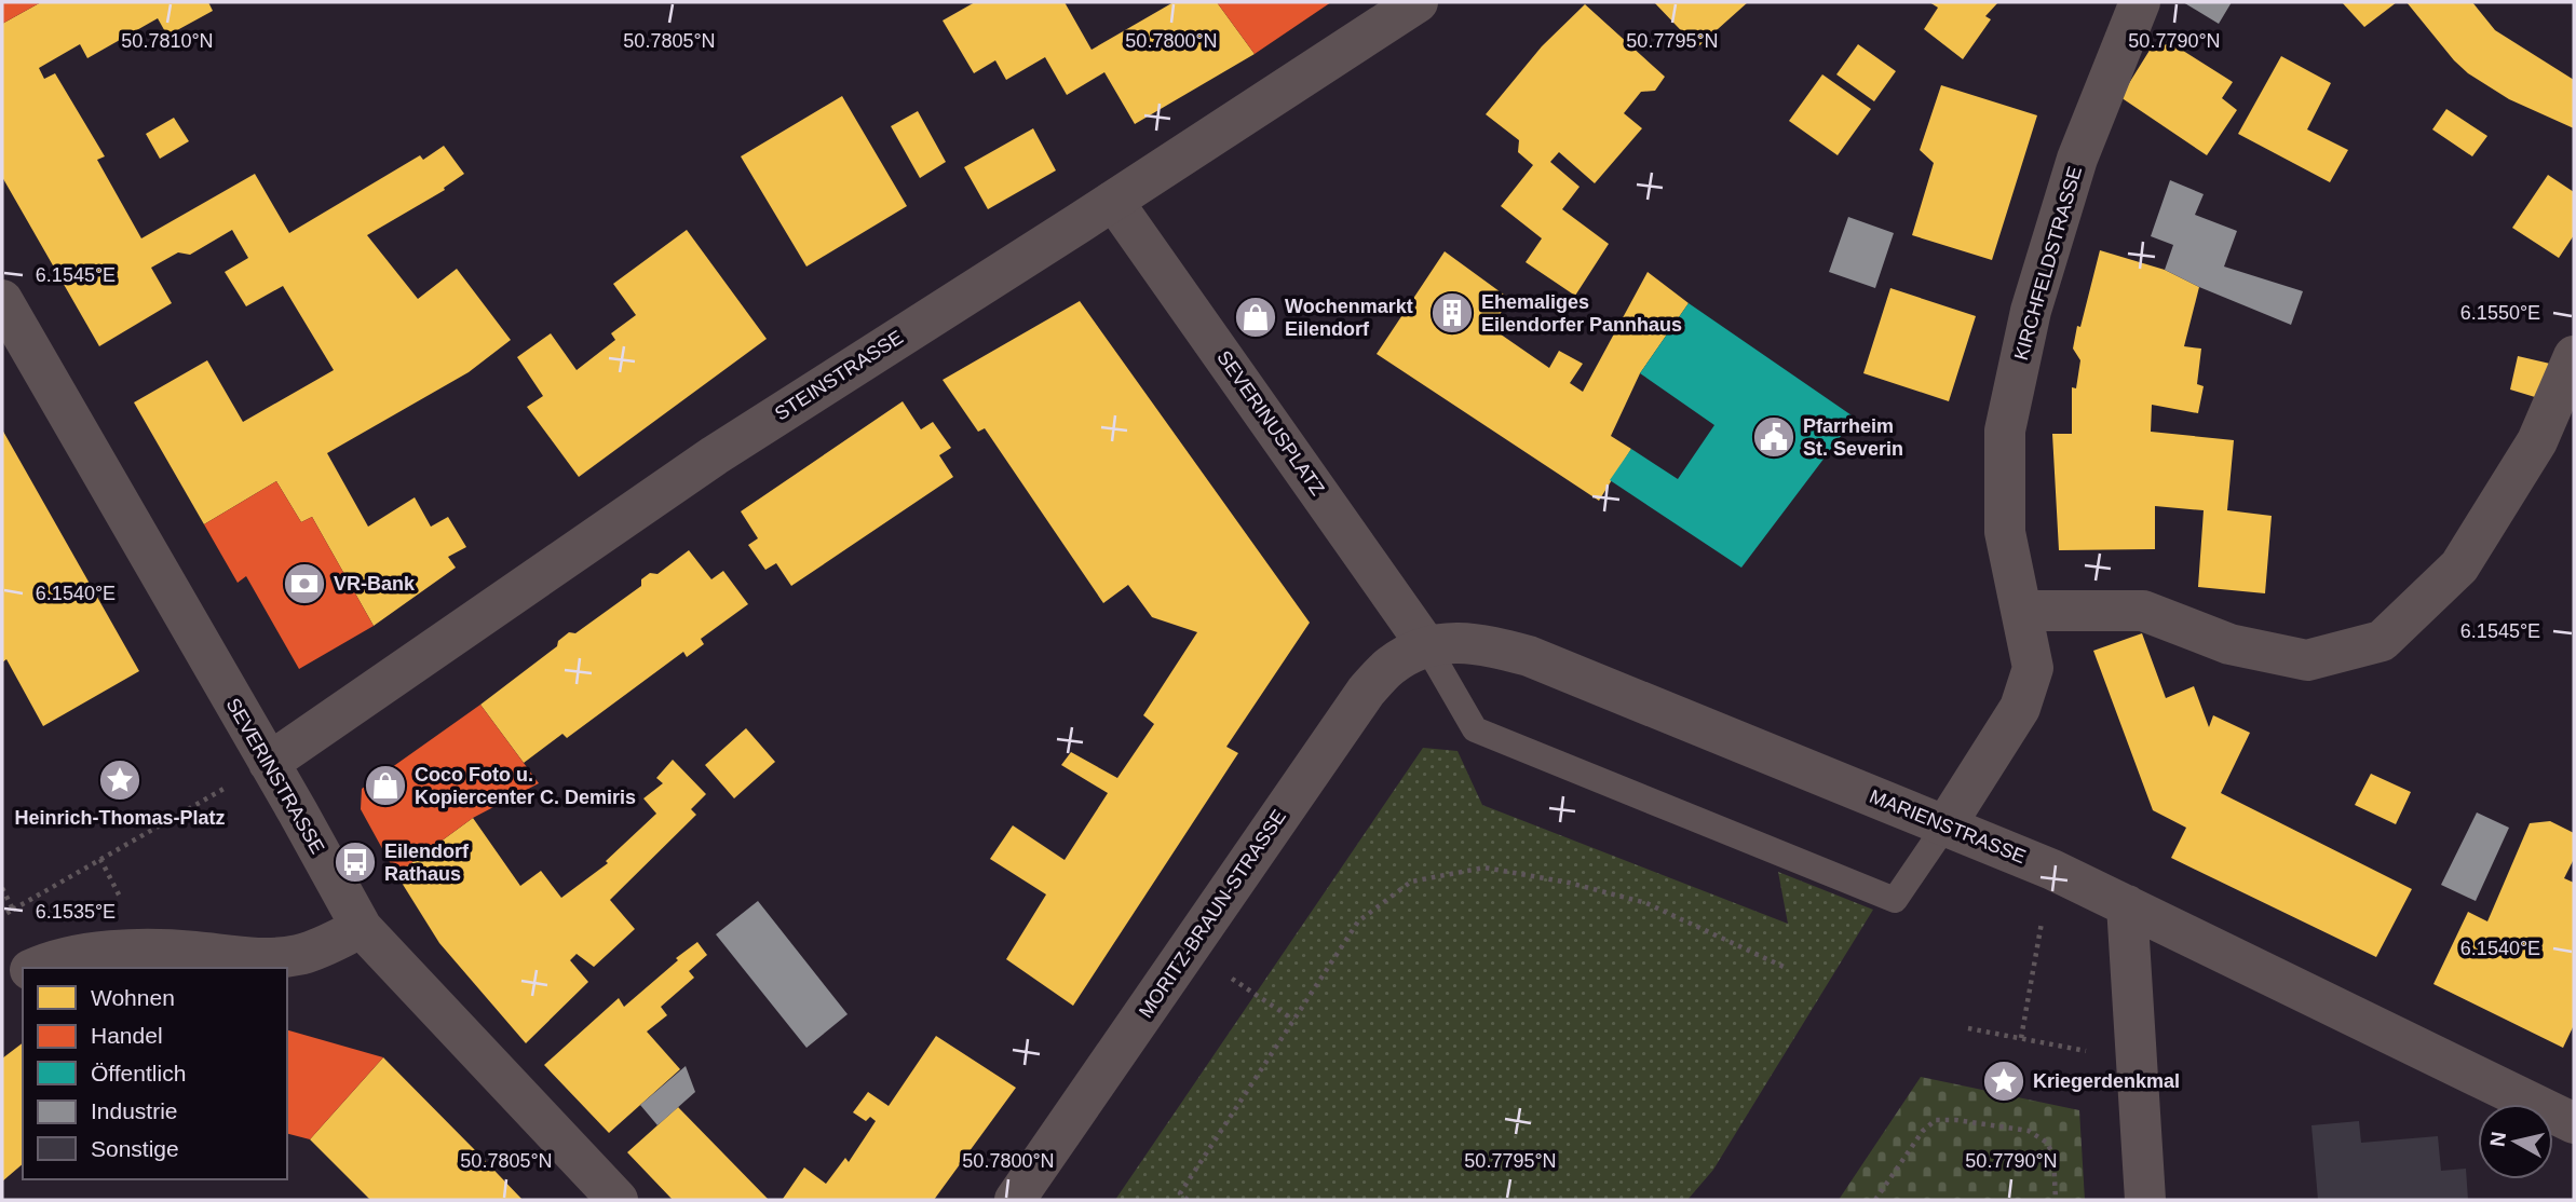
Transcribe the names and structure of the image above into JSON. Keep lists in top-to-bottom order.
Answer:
{
  "streets": {
    "street": [
      "KIRCHFELDSTRASSE",
      "STEINSTRASSE",
      "SEVERINUSPLATZ",
      "SEVERINSTRASSE",
      "MARIENSTRASSE",
      "MORITZ-BRAUN-STRASSE"
    ]
  },
  "crossings": [
    ["KIRCHFELDSTRASSE", "MARIENSTRASSE"],
    ["STEINSTRASSE", "SEVERINUSPLATZ"],
    ["STEINSTRASSE", "SEVERINSTRASSE"],
    ["SEVERINUSPLATZ", "MARIENSTRASSE"],
    ["SEVERINUSPLATZ", "MORITZ-BRAUN-STRASSE"],
    ["MARIENSTRASSE", "MORITZ-BRAUN-STRASSE"]
  ],
  "places": {
    "building": ["Ehemaliges Eilendorfer Pannhaus"],
    "shop": ["Wochenmarkt Eilendorf", "Coco Foto u. Kopiercenter C. Demiris"],
    "public building": ["Pfarrheim St. Severin"],
    "bank": ["VR-Bank"],
    "place": ["Heinrich-Thomas-Platz", "Kriegerdenkmal"],
    "bus stop": ["Eilendorf Rathaus"]
  },
  "legend": [
    "Wohnen",
    "Handel",
    "Öffentlich",
    "Industrie",
    "Sonstige"
  ],
  "north": "left",
  "coordinates": [
    "50.7810°N",
    "50.7805°N",
    "50.7800°N",
    "50.7795°N",
    "50.7790°N",
    "6.1545°E",
    "6.1550°E",
    "6.1540°E",
    "6.1535°E"
  ]
}
